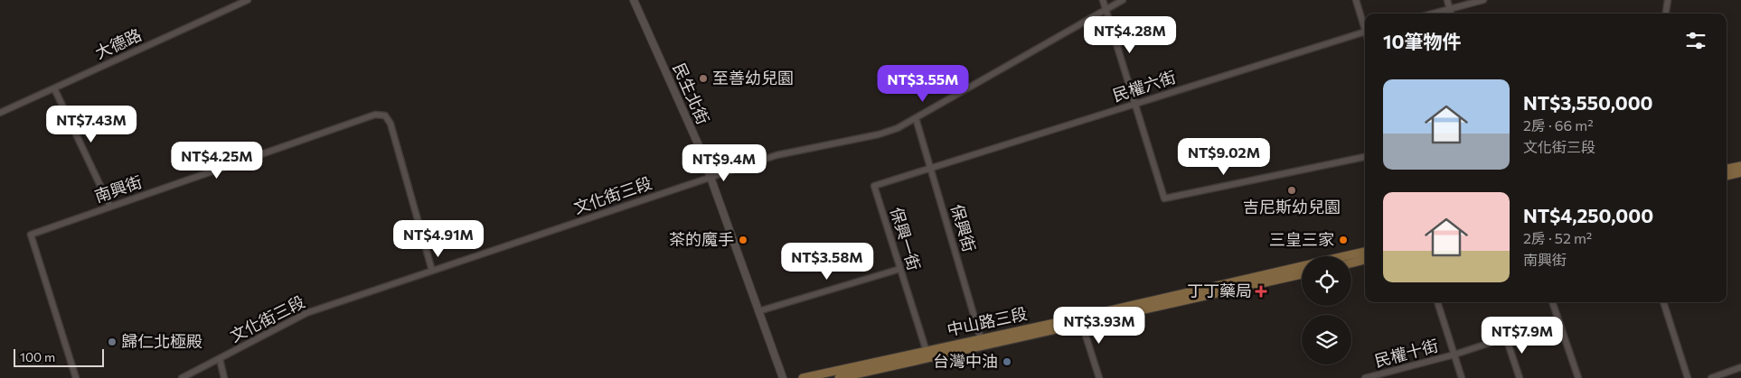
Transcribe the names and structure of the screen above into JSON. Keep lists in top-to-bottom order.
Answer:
{
  "streets": {
    "main road": ["中山路三段"],
    "street": [
      "大德路",
      "民權六街",
      "民生北街",
      "南興街",
      "文化街三段",
      "保興街",
      "保興一街",
      "民權十街"
    ]
  },
  "crossings": [
    ["民權六街", "保興街"],
    ["民權六街", "保興一街"],
    ["民生北街", "文化街三段"],
    ["南興街", "文化街三段"],
    ["文化街三段", "保興街"],
    ["保興街", "保興一街"],
    ["保興街", "中山路三段"],
    ["保興一街", "中山路三段"]
  ],
  "places": {
    "other": [
      "至善幼兒園",
      "吉尼斯幼兒園",
      "茶的魔手",
      "三皇三家",
      "歸仁北極殿",
      "台灣中油"
    ],
    "health": ["丁丁藥局"]
  },
  "scale_bar": "100 m",
  "page": {
    "heading": "10筆物件",
    "price": [
      "NT$4.28M",
      "NT$3.55M",
      "NT$7.43M",
      "NT$9.02M",
      "NT$4.25M",
      "NT$9.4M",
      "NT$4.91M",
      "NT$3.58M",
      "NT$3.93M",
      "NT$7.9M"
    ],
    "list": [
      {
        "name": "NT$3,550,000",
        "note": "2房 · 66 m² · 文化街三段"
      },
      {
        "name": "NT$4,250,000",
        "note": "2房 · 52 m² · 南興街"
      }
    ],
    "scale": "100 m"
  }
}
